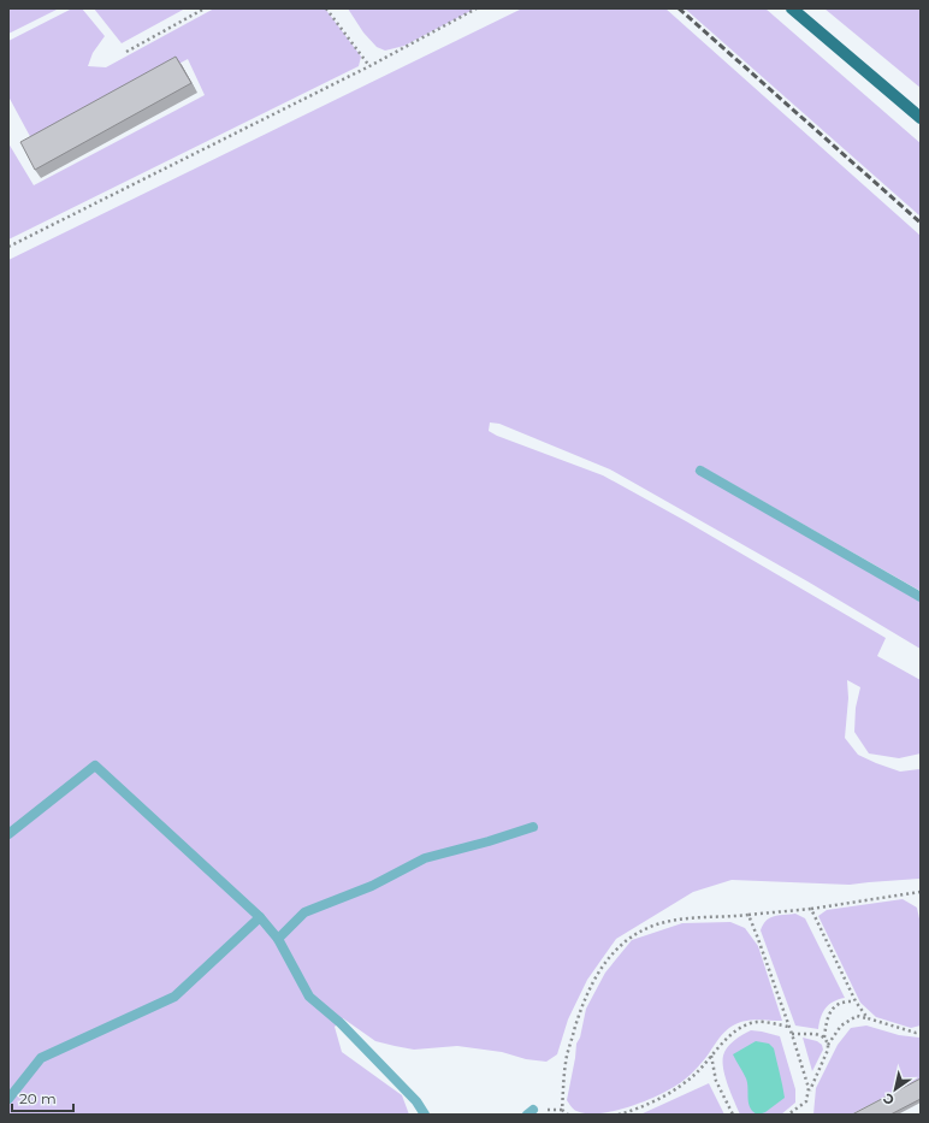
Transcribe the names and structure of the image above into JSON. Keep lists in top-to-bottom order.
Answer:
{
  "scale_bar": "20 m",
  "north": "bottom left"
}
